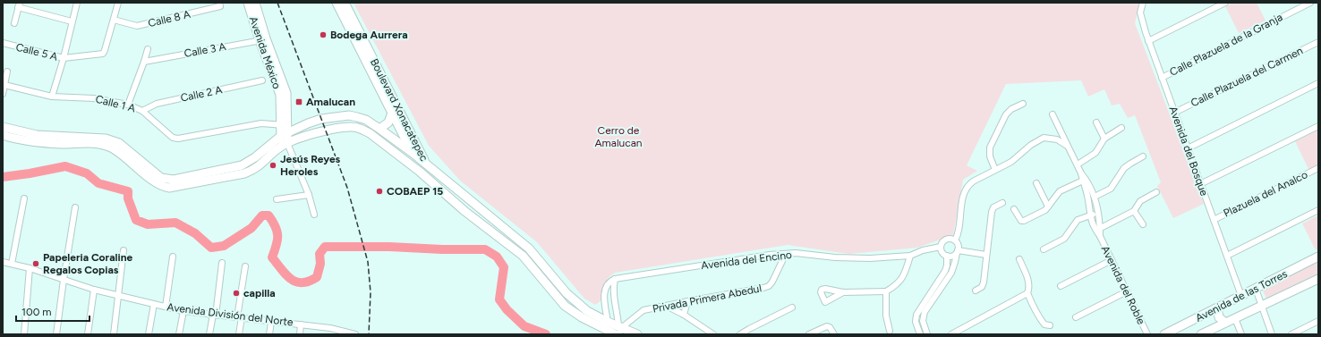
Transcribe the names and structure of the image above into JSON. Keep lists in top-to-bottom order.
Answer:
{
  "streets": {
    "street": [
      "Calle 8 A",
      "Calle Plazuela de la Granja",
      "Calle 3 A",
      "Calle 5 A",
      "Avenida México",
      "Calle Plazuela del Carmen",
      "Calle 2 A",
      "Calle 1 A",
      "Boulevard Xonacatepec",
      "Avenida del Bosque",
      "Plazuela del Analco",
      "Avenida del Encino",
      "Avenida del Roble",
      "Avenida de las Torres",
      "Privada Primera Abedul",
      "Avenida División del Norte"
    ]
  },
  "crossings": [
    ["Calle 8 A", "Calle 5 A"],
    ["Calle Plazuela de la Granja", "Avenida del Bosque"],
    ["Calle 3 A", "Avenida México"],
    ["Avenida México", "Calle 1 A"],
    ["Calle Plazuela del Carmen", "Avenida del Bosque"],
    ["Calle 2 A", "Calle 1 A"],
    ["Boulevard Xonacatepec", "Privada Primera Abedul"],
    ["Avenida del Bosque", "Plazuela del Analco"],
    ["Avenida del Bosque", "Avenida de las Torres"],
    ["Avenida del Encino", "Privada Primera Abedul"]
  ],
  "parks": ["Cerro de Amalucan"],
  "places": {
    "other": [
      "Bodega Aurrera",
      "Jesús Reyes Heroles",
      "COBAEP 15",
      "Papeleria Coraline Regalos Copias",
      "capilla"
    ],
    "transit": ["Amalucan"]
  },
  "scale_bar": "100 m"
}
